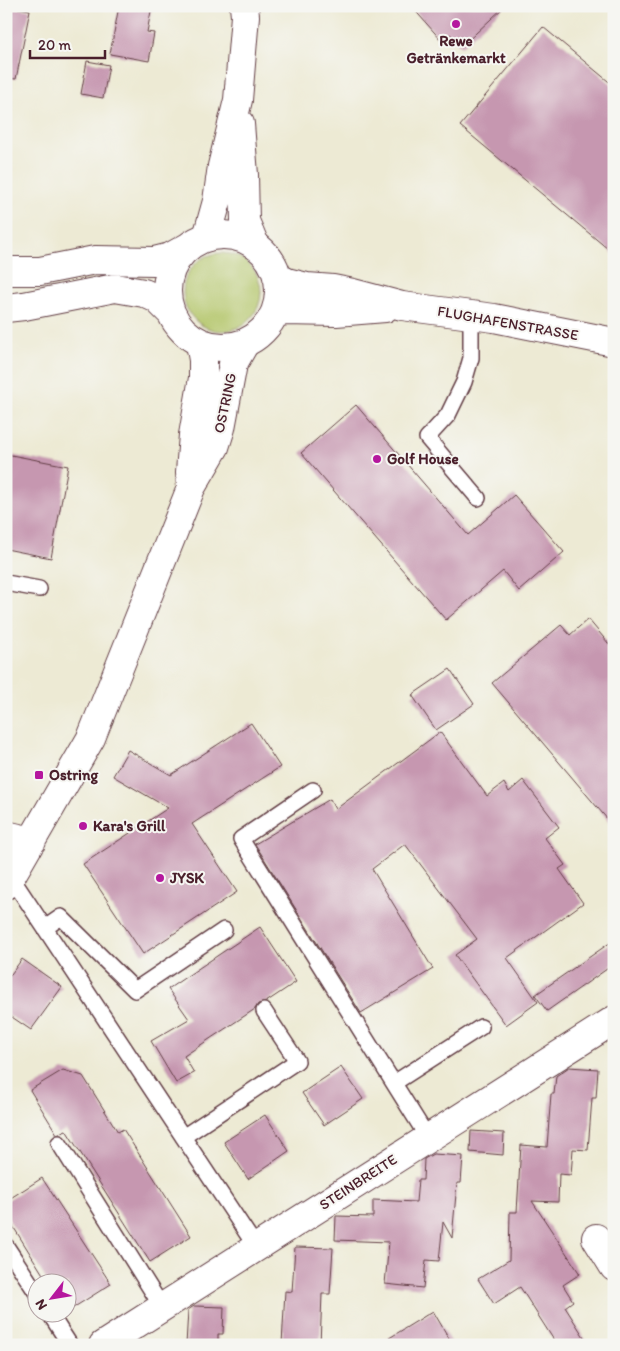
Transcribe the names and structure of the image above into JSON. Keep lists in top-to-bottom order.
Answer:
{
  "streets": {
    "street": ["FLUGHAFENSTRASSE", "OSTRING", "STEINBREITE"]
  },
  "crossings": [
    ["FLUGHAFENSTRASSE", "OSTRING"]
  ],
  "places": {
    "other": [
      "Rewe Getränkemarkt",
      "Golf House",
      "Kara's Grill",
      "JYSK"
    ],
    "transit": ["Ostring"]
  },
  "scale_bar": "20 m",
  "north": "bottom left"
}
